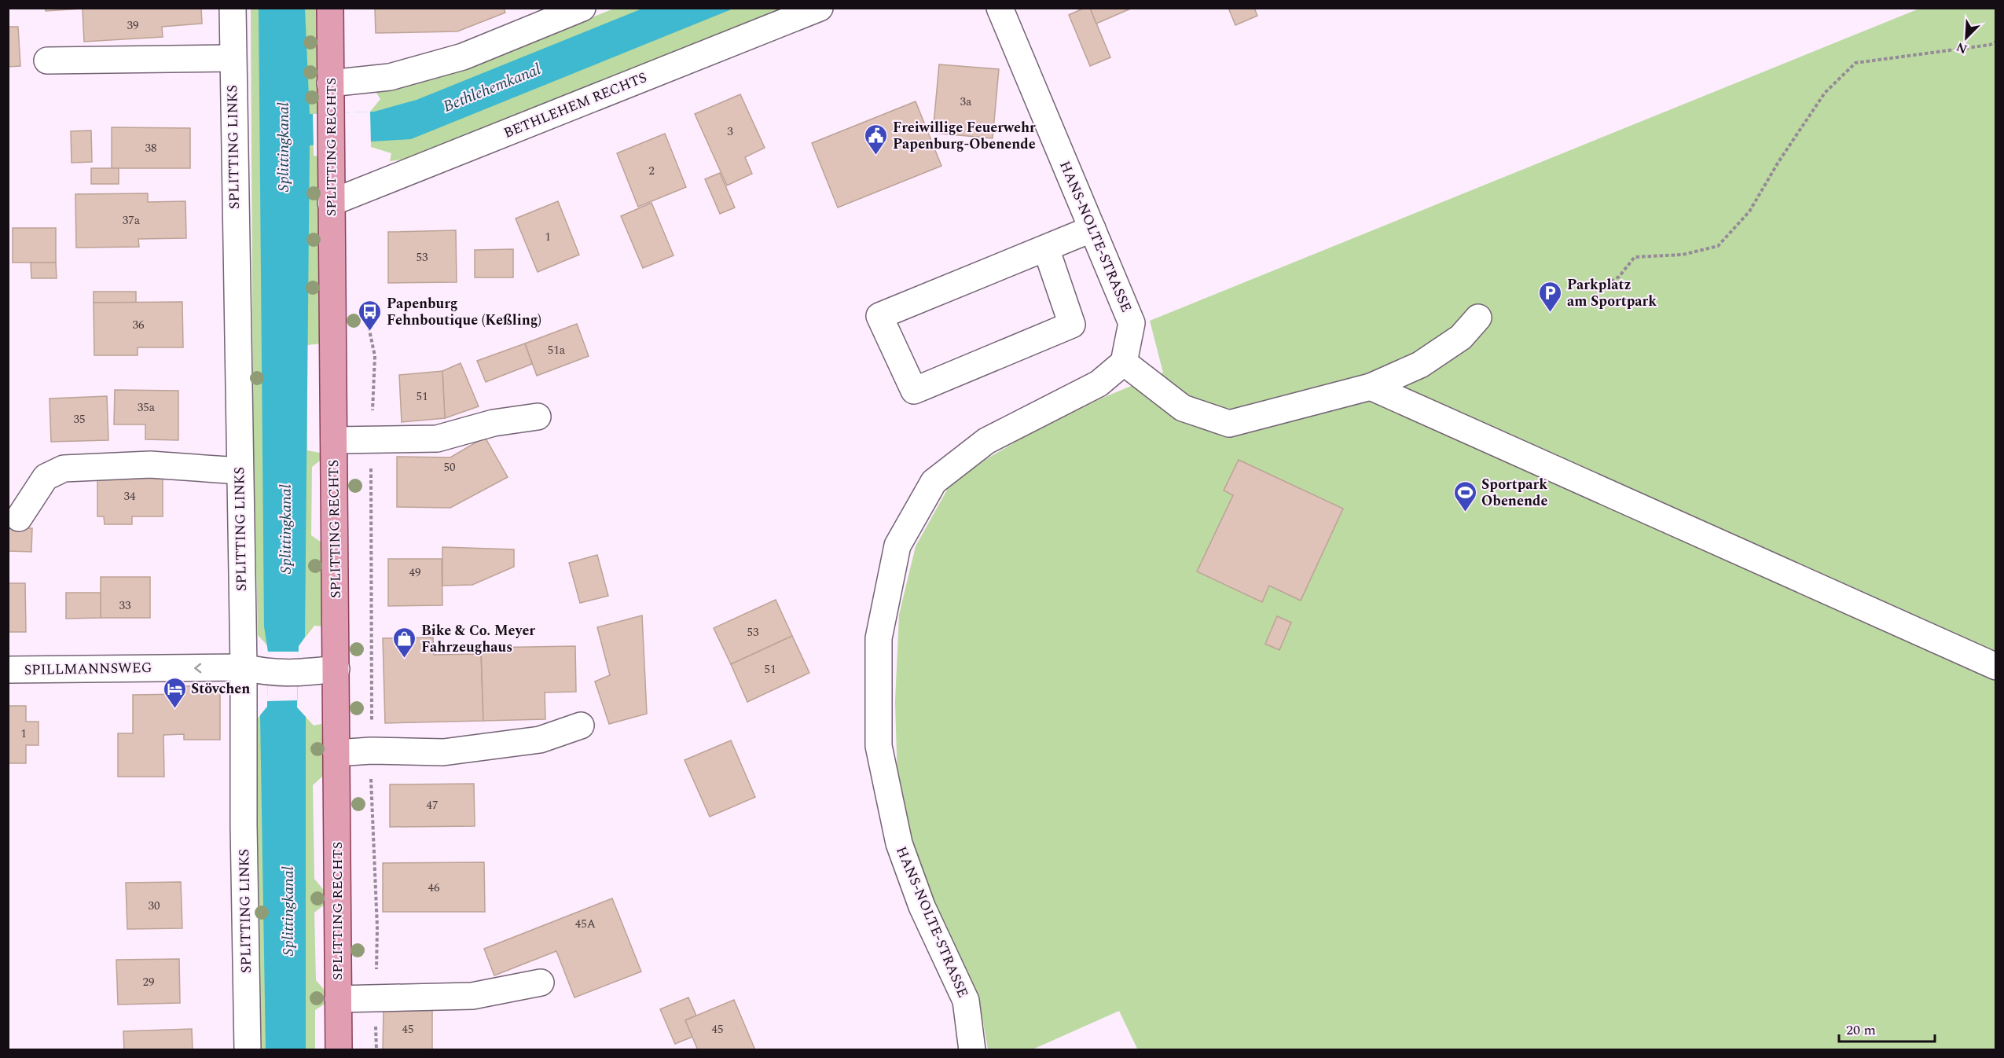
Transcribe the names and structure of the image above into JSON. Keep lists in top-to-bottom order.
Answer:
{
  "streets": {
    "main road": ["SPLITTING RECHTS"],
    "street": [
      "BETHLEHEM RECHTS",
      "SPLITTING LINKS",
      "HANS-NOLTE-STRASSE",
      "SPILLMANNSWEG"
    ]
  },
  "crossings": [
    ["BETHLEHEM RECHTS", "SPLITTING RECHTS"],
    ["SPLITTING LINKS", "SPILLMANNSWEG"],
    ["SPLITTING RECHTS", "SPILLMANNSWEG"]
  ],
  "water": ["Bethlehemkanal", "Splittingkanal"],
  "places": {
    "public building": ["Freiwillige Feuerwehr Papenburg-Obenende"],
    "parking": ["Parkplatz am Sportpark"],
    "bus stop": ["Papenburg Fehnboutique (Keßling)"],
    "sports": ["Sportpark Obenende"],
    "shop": ["Bike & Co. Meyer Fahrzeughaus"],
    "hotel": ["Stövchen"]
  },
  "house_numbers": [
    "39",
    "3a",
    "3",
    "38",
    "2",
    "37a",
    "1",
    "53",
    "36",
    "51a",
    "51",
    "35a",
    "35",
    "50",
    "34",
    "49",
    "33",
    "53",
    "51",
    "1",
    "47",
    "46",
    "30",
    "45A",
    "29",
    "45",
    "45"
  ],
  "scale_bar": "20 m",
  "north": "bottom left"
}
